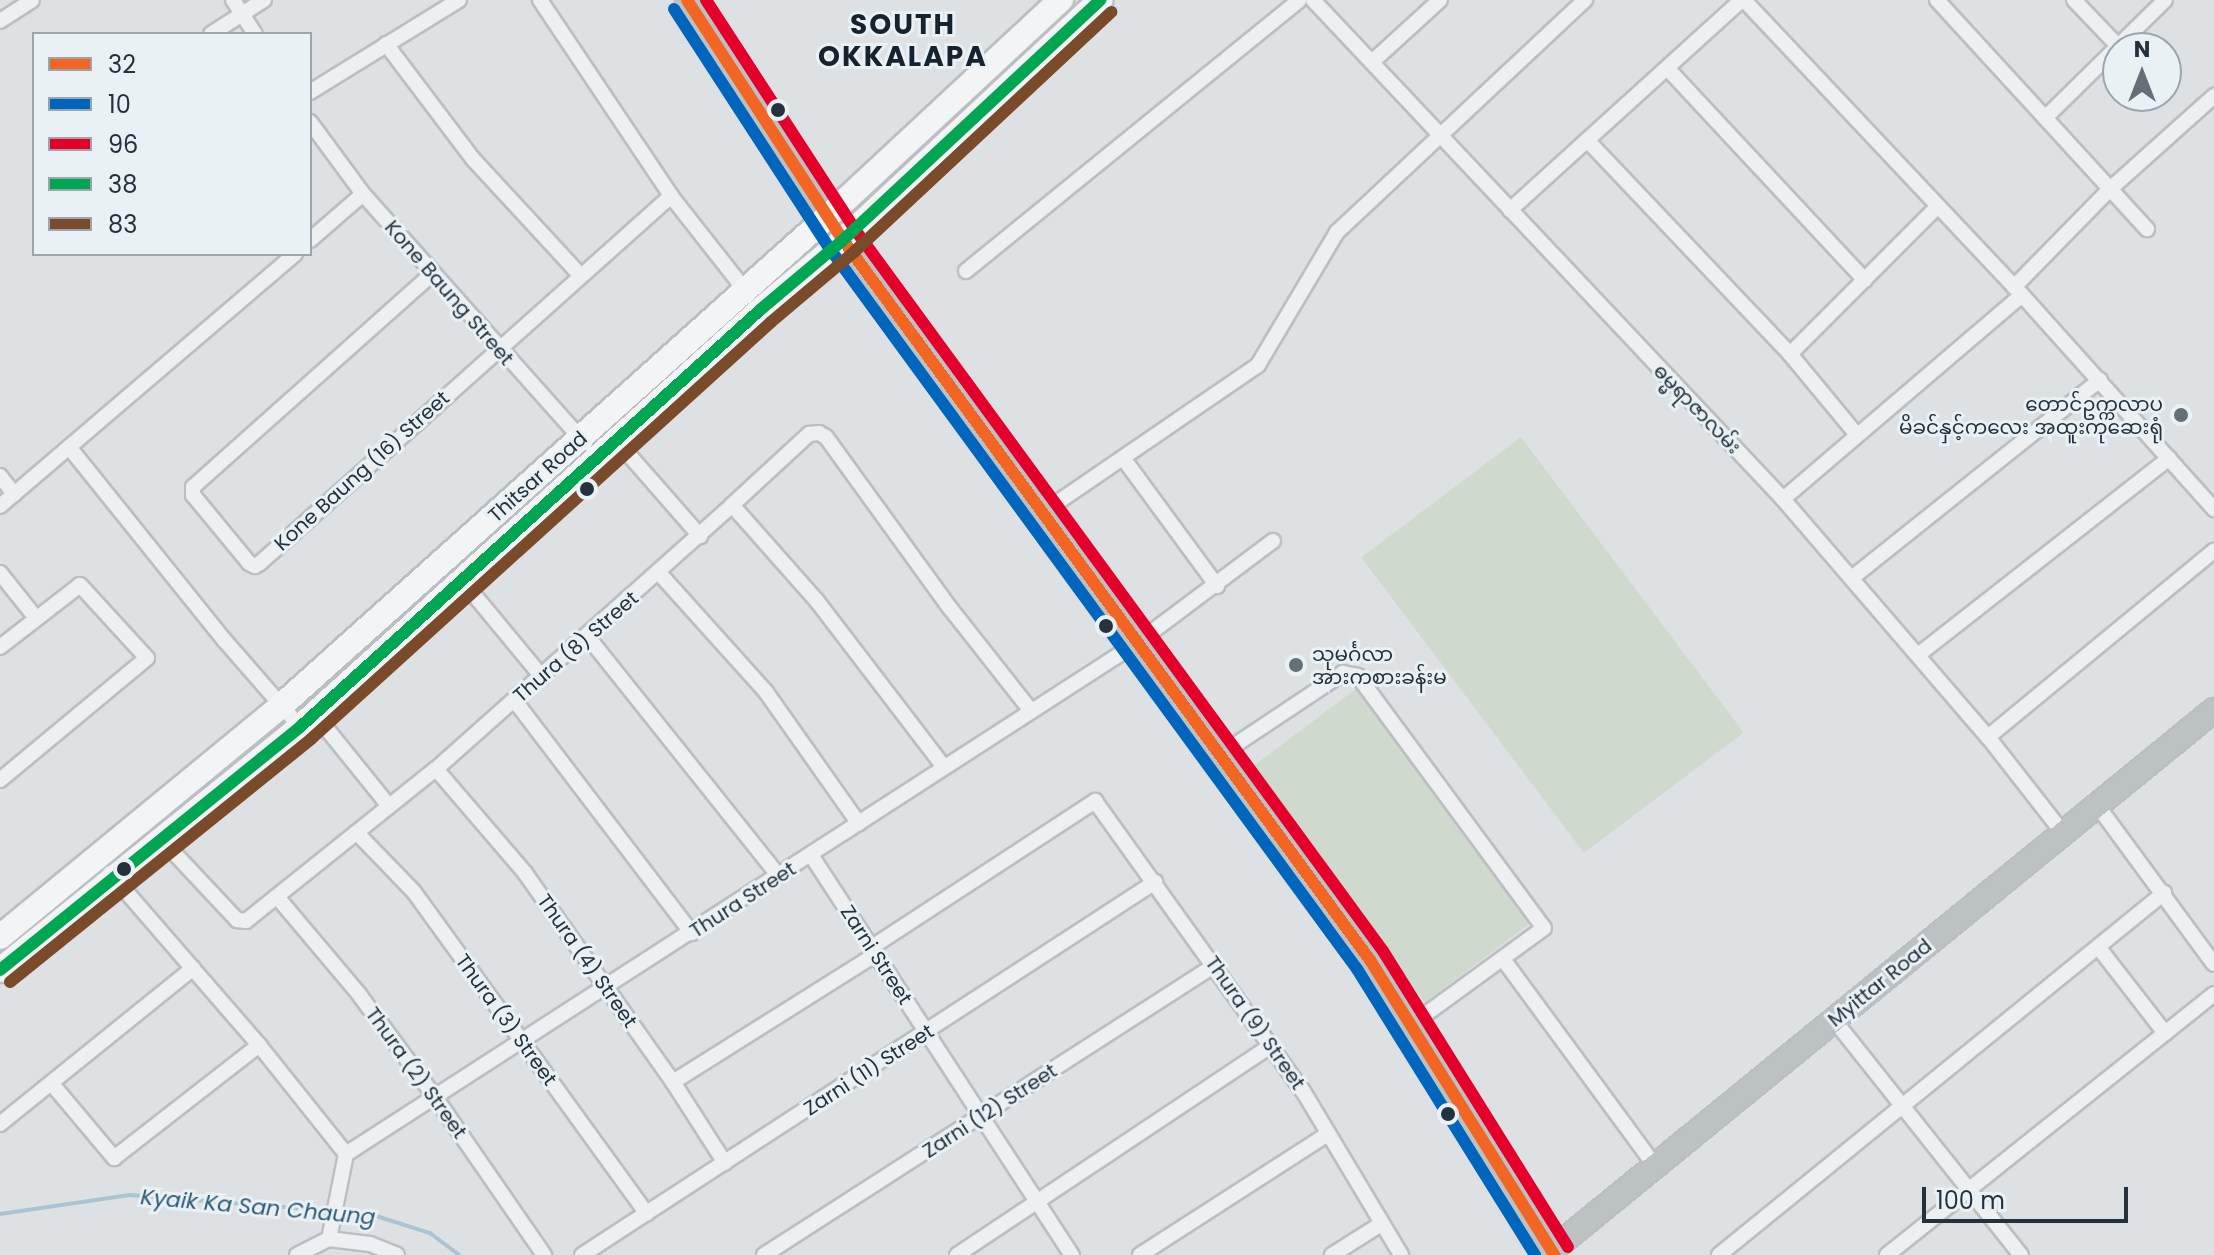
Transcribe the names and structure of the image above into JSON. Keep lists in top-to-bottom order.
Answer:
{
  "streets": {
    "main road": ["Thitsar Road", "Myittar Road"],
    "street": [
      "Kone Baung Street",
      "ဓမ္မရာဇာလမ်း",
      "Kone Baung (16) Street",
      "Thura (8) Street",
      "Thura Street",
      "Zarni Street",
      "Thura (4) Street",
      "Thura (3) Street",
      "Thura (9) Street",
      "Zarni (11) Street",
      "Thura (2) Street",
      "Zarni (12) Street"
    ]
  },
  "crossings": [
    ["Kone Baung Street", "Kone Baung (16) Street"],
    ["Kone Baung Street", "Thitsar Road"],
    ["ဓမ္မရာဇာလမ်း", "Myittar Road"],
    ["Thitsar Road", "Thura (8) Street"],
    ["Thura (8) Street", "Thura Street"],
    ["Thura (8) Street", "Thura (4) Street"],
    ["Thura (8) Street", "Thura (3) Street"],
    ["Thura (8) Street", "Thura (2) Street"],
    ["Thura Street", "Zarni Street"],
    ["Thura Street", "Thura (4) Street"],
    ["Thura Street", "Thura (3) Street"],
    ["Thura Street", "Thura (2) Street"],
    ["Zarni Street", "Thura (9) Street"],
    ["Zarni Street", "Zarni (11) Street"],
    ["Zarni Street", "Zarni (12) Street"],
    ["Thura (4) Street", "Zarni (11) Street"],
    ["Thura (3) Street", "Zarni (11) Street"],
    ["Thura (9) Street", "Zarni (11) Street"],
    ["Thura (9) Street", "Zarni (12) Street"]
  ],
  "districts": ["SOUTH OKKALAPA"],
  "water": ["Kyaik Ka San Chaung"],
  "places": ["တောင်ဥက္ကလာပ မိခင်နှင့်ကလေး အထူးကုဆေးရုံ", "သုမင်္ဂလာ အားကစားခန်းမ"],
  "lines": [
    "transit line 32",
    "transit line 96",
    "transit line 38",
    "transit line 10",
    "transit line 83"
  ],
  "legend": [
    "32",
    "10",
    "96",
    "38",
    "83"
  ],
  "scale_bar": "100 m",
  "north": "top"
}
